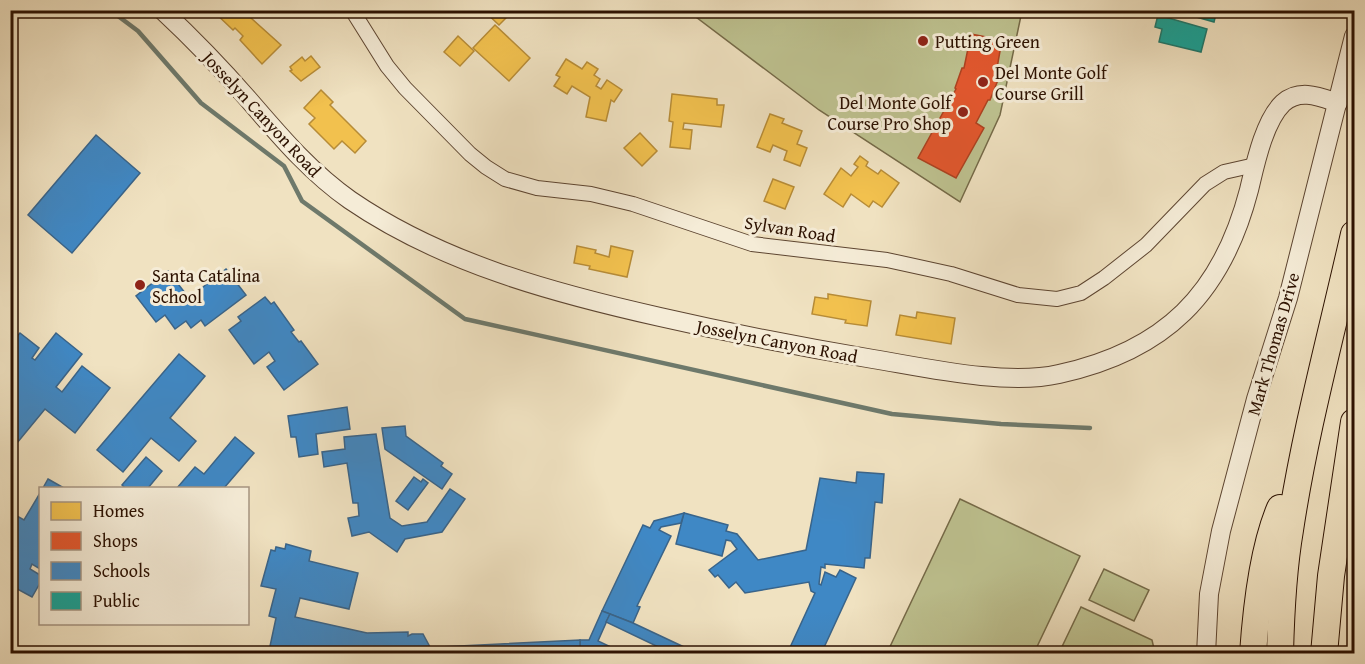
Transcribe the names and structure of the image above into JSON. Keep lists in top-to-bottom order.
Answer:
{
  "streets": {
    "street": ["Josselyn Canyon Road", "Sylvan Road", "Mark Thomas Drive"]
  },
  "crossings": [
    ["Josselyn Canyon Road", "Sylvan Road"],
    ["Josselyn Canyon Road", "Mark Thomas Drive"]
  ],
  "places": [
    "Putting Green",
    "Del Monte Golf Course Grill",
    "Del Monte Golf Course Pro Shop",
    "Santa Catalina School"
  ],
  "legend": [
    "Homes",
    "Shops",
    "Schools",
    "Public"
  ]
}
